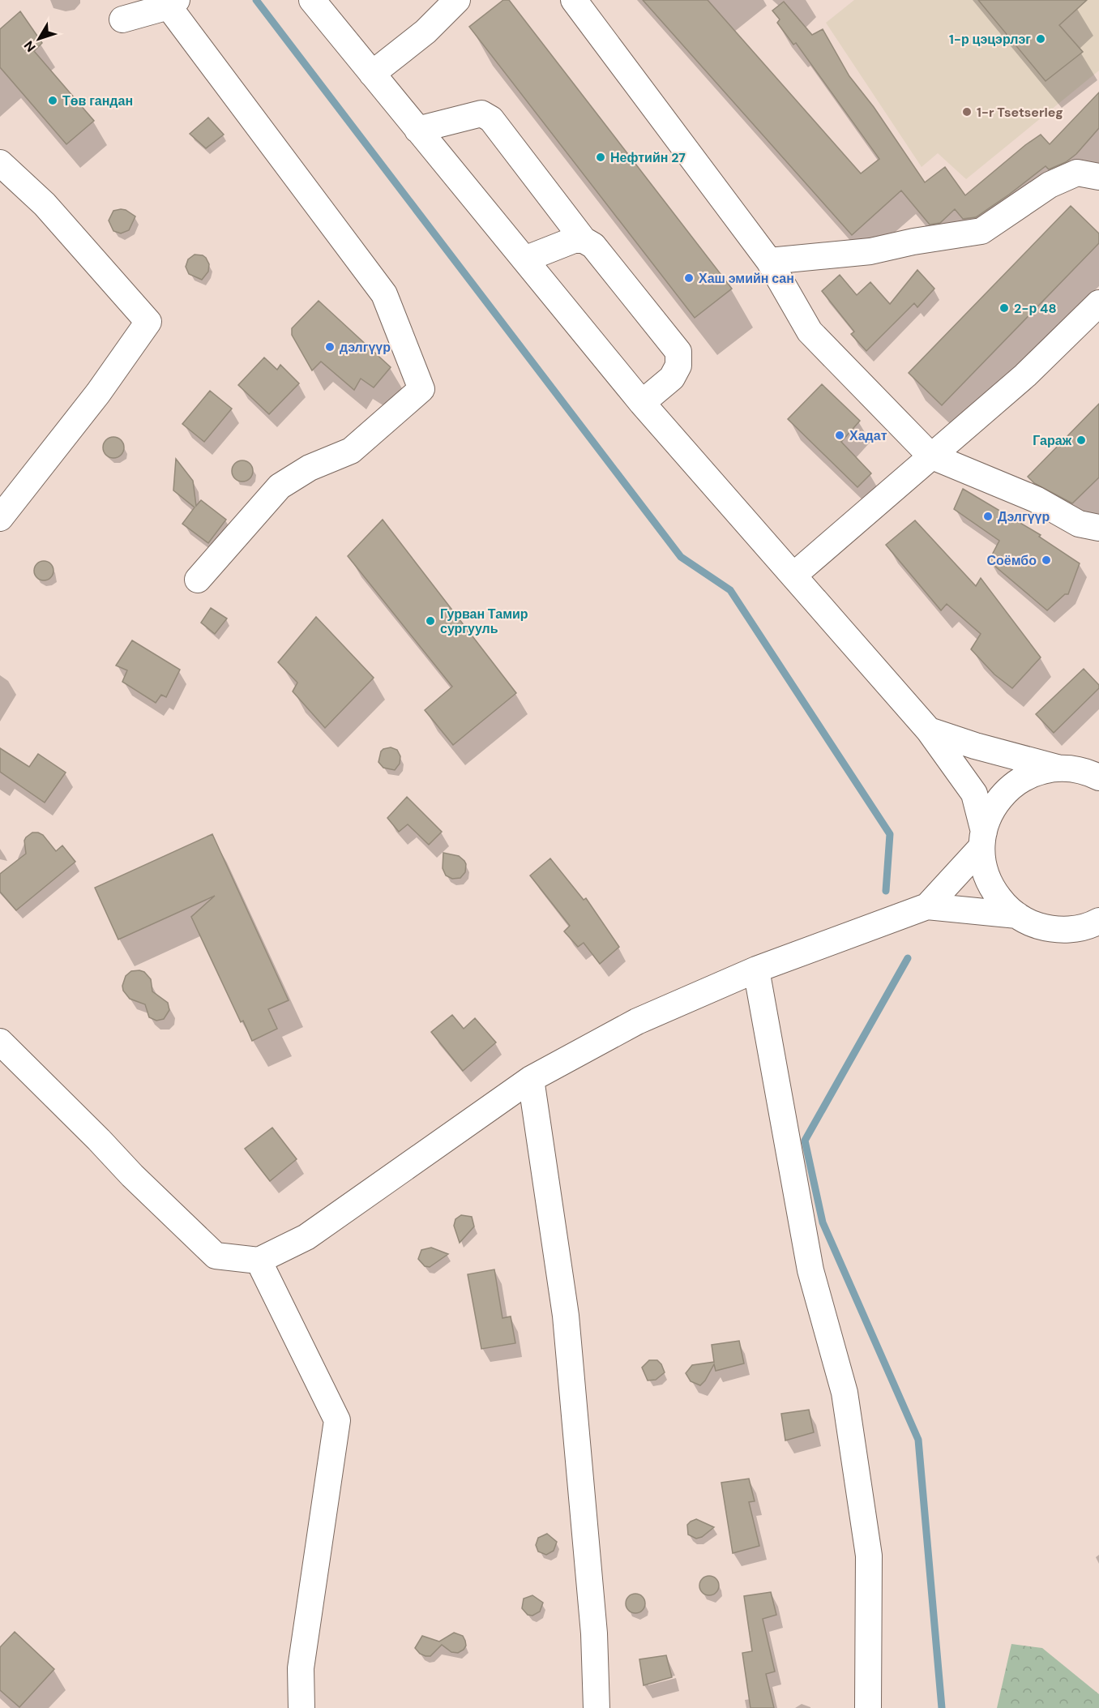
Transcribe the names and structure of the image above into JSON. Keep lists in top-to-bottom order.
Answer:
{
  "places": [
    "1-р цэцэрлэг",
    "Төв гандан",
    "1-r Tsetserleg",
    "Нефтийн 27",
    "Хаш эмийн сан",
    "2-р 48",
    "дэлгүүр",
    "Хадат",
    "Гараж",
    "Дэлгүүр",
    "Соёмбо",
    "Гурван Тамир сургууль"
  ],
  "north": "bottom left"
}
